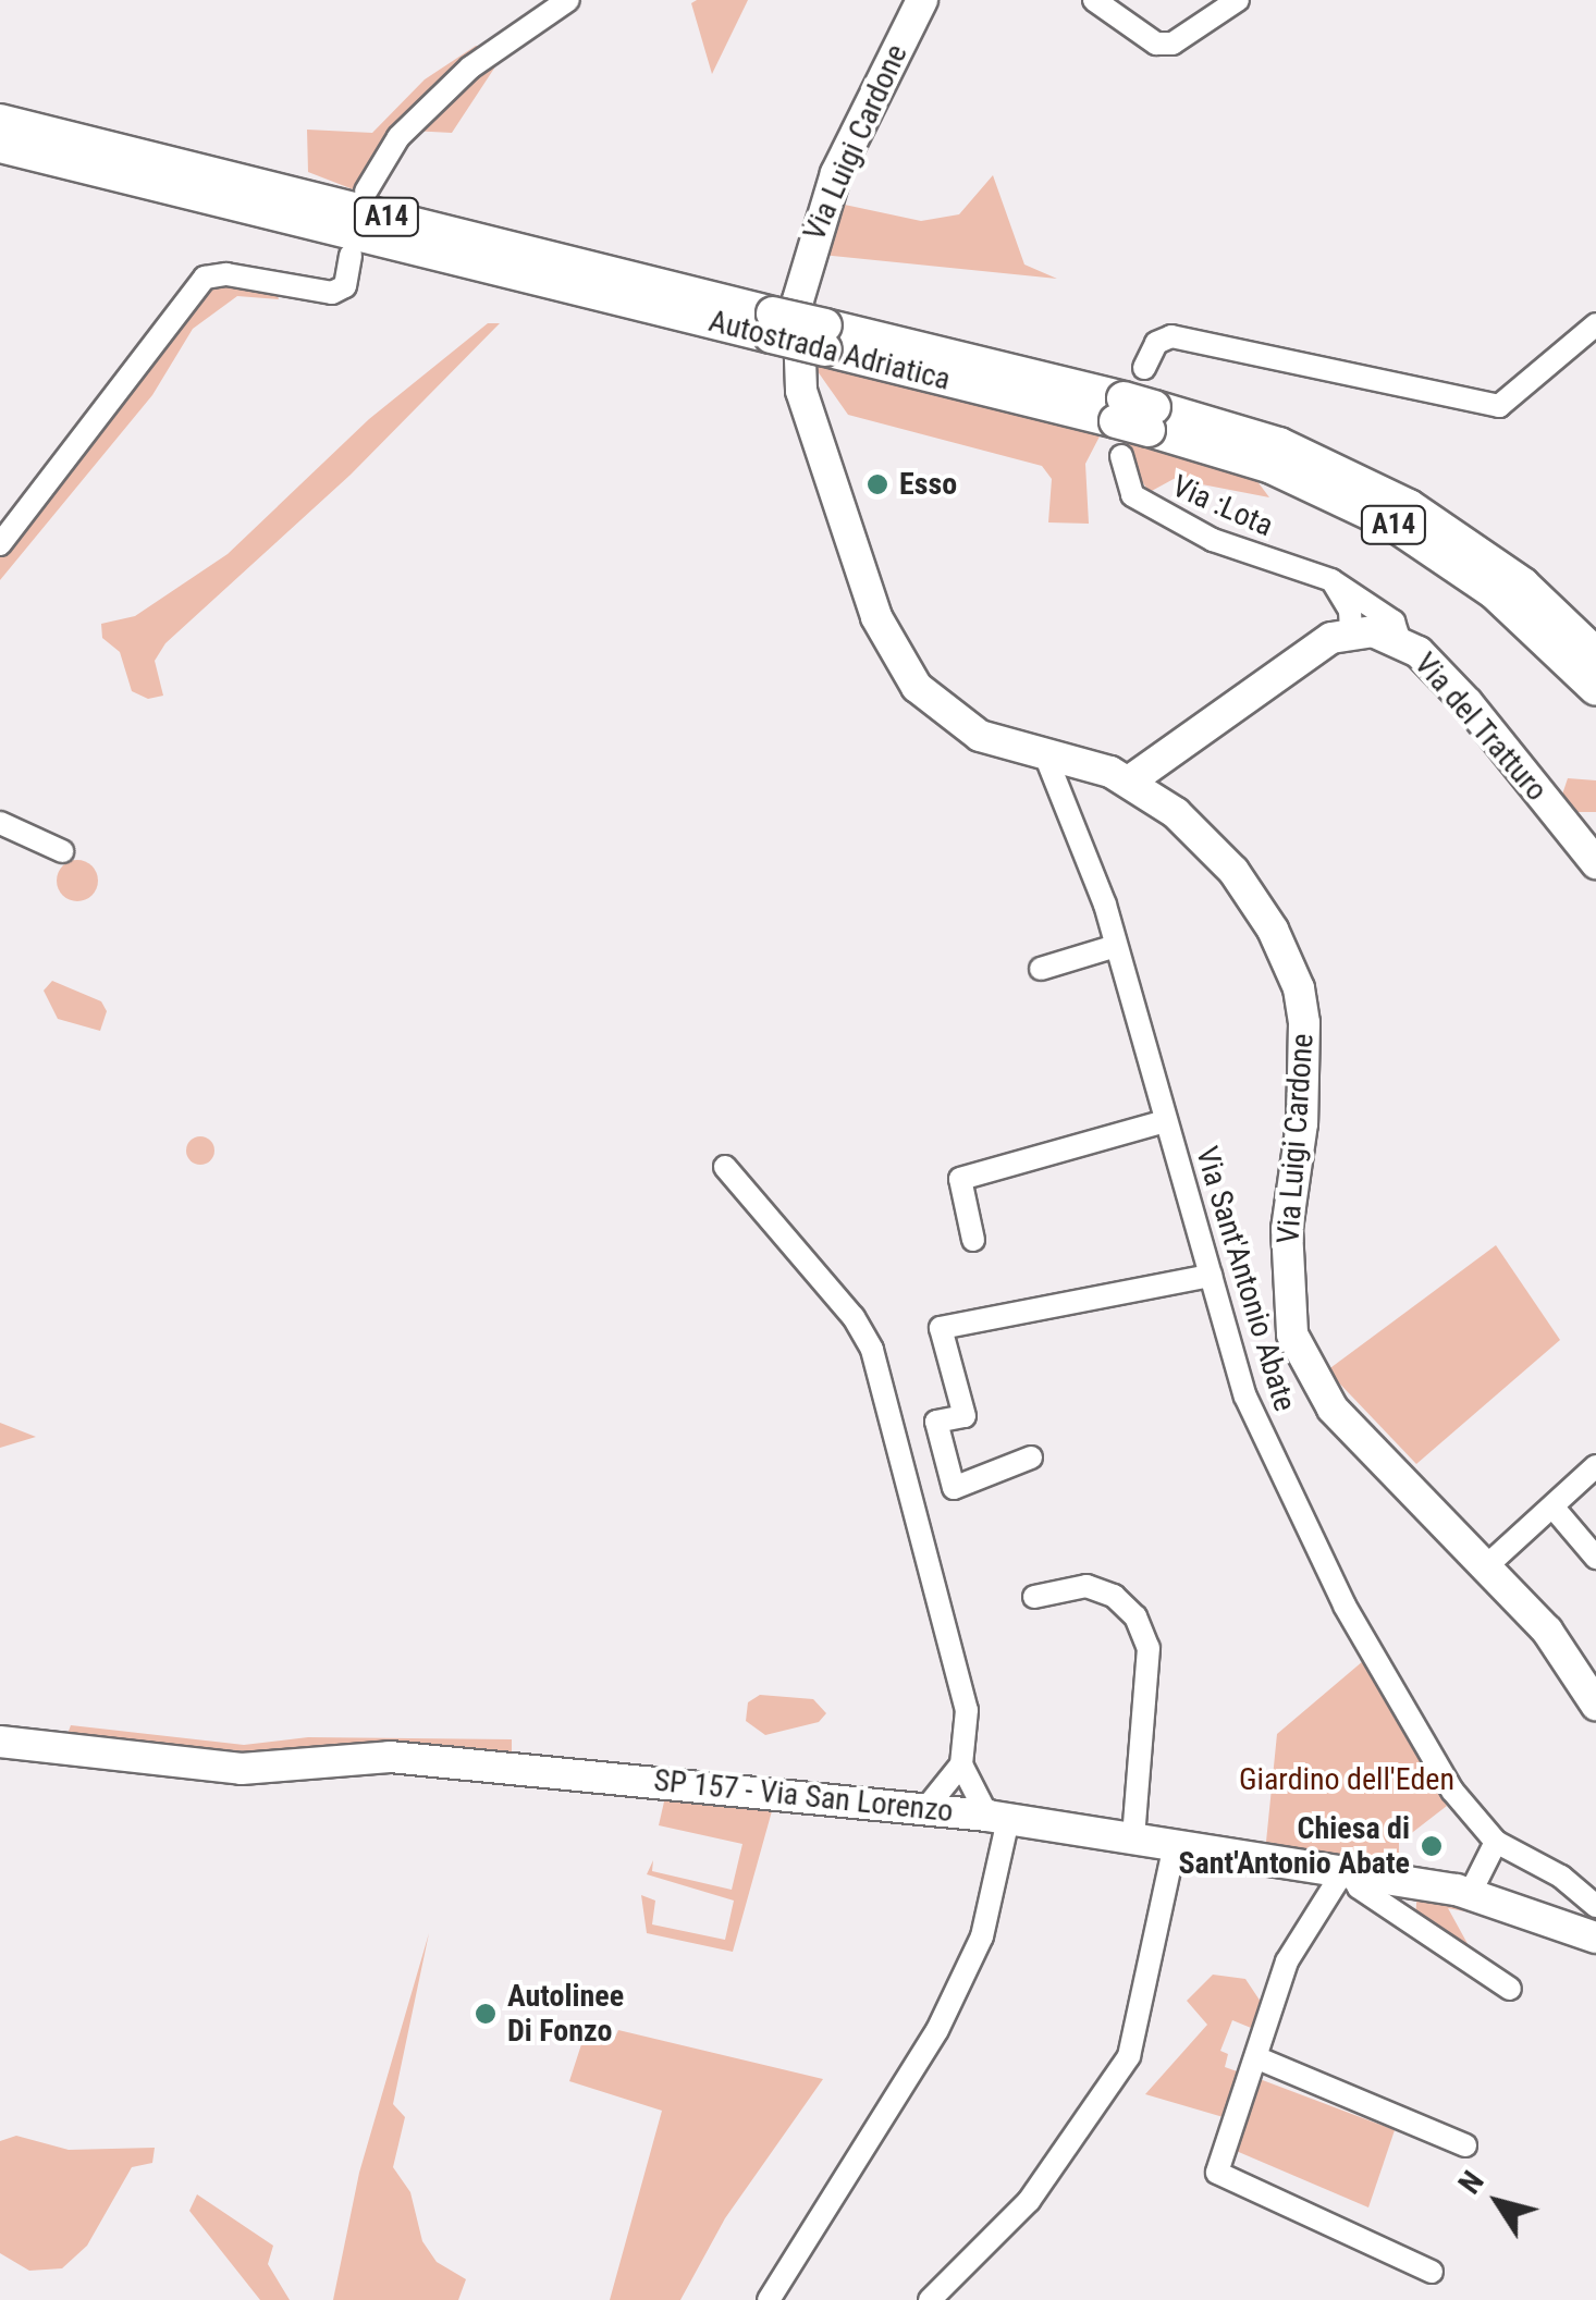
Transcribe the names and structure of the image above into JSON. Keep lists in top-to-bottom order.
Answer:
{
  "streets": {
    "highway": ["A14", "Autostrada Adriatica"],
    "main road": ["Via Luigi Cardone", "Via del Tratturo", "SP 157 - Via San Lorenzo"],
    "street": ["Via :Lota", "Via Sant'Antonio Abate"]
  },
  "crossings": [
    ["Via Luigi Cardone", "Via Sant'Antonio Abate"],
    ["Via :Lota", "Via del Tratturo"]
  ],
  "parks": ["Giardino dell'Eden"],
  "places": ["Esso", "Chiesa di Sant'Antonio Abate", "Autolinee Di Fonzo"],
  "north": "top left"
}
